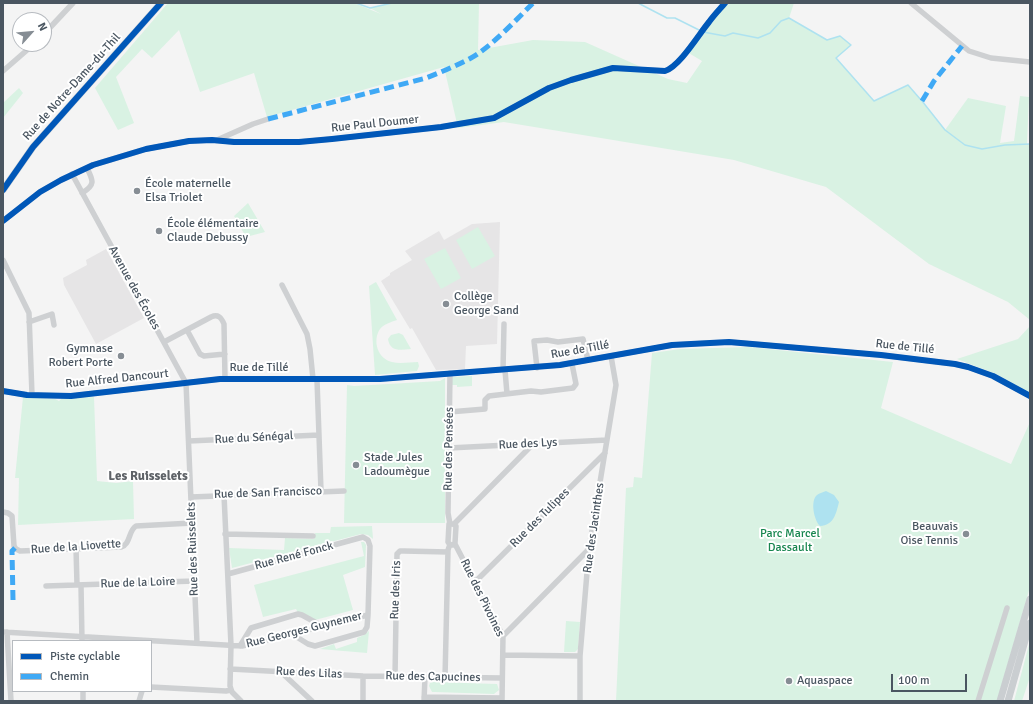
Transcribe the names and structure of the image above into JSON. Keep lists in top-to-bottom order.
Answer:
{
  "streets": {
    "main road": ["Rue de Notre-Dame-du-Thil"],
    "street": [
      "Rue Paul Doumer",
      "Avenue des Écoles",
      "Rue de Tillé",
      "Rue Alfred Dancourt",
      "Rue du Sénégal",
      "Rue des Lys",
      "Rue des Pensées",
      "Rue de San Francisco",
      "Rue des Tulipes",
      "Rue des Jacinthes",
      "Rue de la Liovette",
      "Rue des Ruisselets",
      "Rue René Fonck",
      "Rue de la Loire",
      "Rue des Iris",
      "Rue des Pivoines",
      "Rue Georges Guynemer",
      "Rue des Lilas",
      "Rue des Capucines"
    ]
  },
  "crossings": [
    ["Rue Paul Doumer", "Avenue des Écoles"],
    ["Avenue des Écoles", "Rue de Tillé"],
    ["Avenue des Écoles", "Rue Alfred Dancourt"],
    ["Avenue des Écoles", "Rue des Ruisselets"],
    ["Rue de Tillé", "Rue Alfred Dancourt"],
    ["Rue de Tillé", "Rue des Pensées"],
    ["Rue de Tillé", "Rue des Jacinthes"],
    ["Rue de Tillé", "Rue des Ruisselets"],
    ["Rue Alfred Dancourt", "Rue des Ruisselets"],
    ["Rue du Sénégal", "Rue des Ruisselets"],
    ["Rue des Lys", "Rue des Pensées"],
    ["Rue des Lys", "Rue des Jacinthes"],
    ["Rue des Pensées", "Rue des Iris"],
    ["Rue des Pensées", "Rue des Pivoines"],
    ["Rue des Pensées", "Rue des Capucines"],
    ["Rue de San Francisco", "Rue des Ruisselets"],
    ["Rue des Tulipes", "Rue des Jacinthes"],
    ["Rue des Tulipes", "Rue des Pivoines"],
    ["Rue de la Liovette", "Rue des Ruisselets"],
    ["Rue des Ruisselets", "Rue de la Loire"],
    ["Rue des Ruisselets", "Rue Georges Guynemer"],
    ["Rue René Fonck", "Rue Georges Guynemer"],
    ["Rue des Iris", "Rue des Capucines"],
    ["Rue des Pivoines", "Rue des Capucines"],
    ["Rue des Lilas", "Rue des Capucines"]
  ],
  "districts": ["Les Ruisselets"],
  "parks": ["Parc Marcel Dassault"],
  "places": [
    "École maternelle Elsa Triolet",
    "École élémentaire Claude Debussy",
    "Collège George Sand",
    "Gymnase Robert Porte",
    "Stade Jules Ladoumègue",
    "Beauvais Oise Tennis",
    "Aquaspace"
  ],
  "legend": ["Piste cyclable", "Chemin"],
  "scale_bar": "100 m",
  "north": "top right"
}
